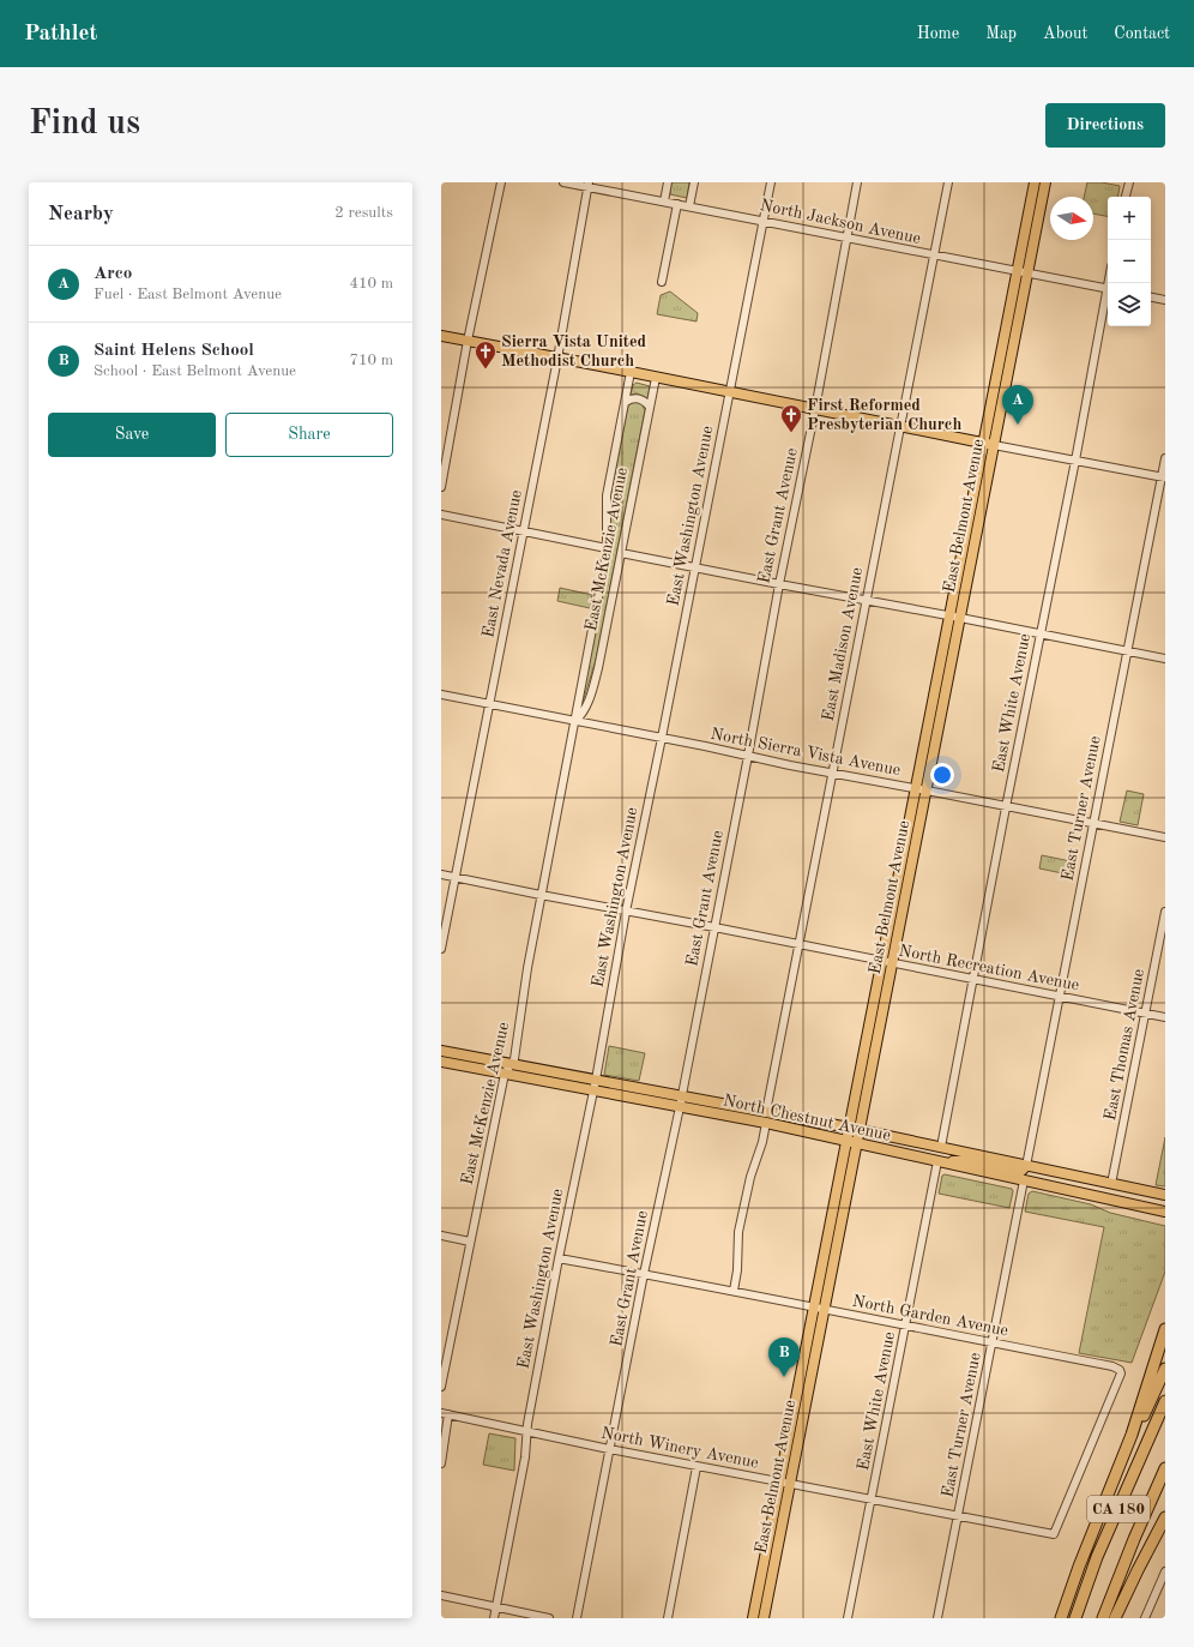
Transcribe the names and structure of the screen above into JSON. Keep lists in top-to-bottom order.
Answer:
{
  "streets": {
    "highway": ["CA 180"],
    "main road": ["East Belmont Avenue", "North Chestnut Avenue"],
    "street": [
      "North Jackson Avenue",
      "East Washington Avenue",
      "East Grant Avenue",
      "East McKenzie Avenue",
      "East Nevada Avenue",
      "East Madison Avenue",
      "East White Avenue",
      "North Sierra Vista Avenue",
      "East Turner Avenue",
      "North Recreation Avenue",
      "East Thomas Avenue",
      "North Garden Avenue",
      "North Winery Avenue"
    ]
  },
  "crossings": [
    ["North Jackson Avenue", "East Washington Avenue"],
    ["North Jackson Avenue", "East Grant Avenue"],
    ["North Jackson Avenue", "East Belmont Avenue"],
    ["North Jackson Avenue", "East Nevada Avenue"],
    ["North Jackson Avenue", "East Madison Avenue"],
    ["East Washington Avenue", "North Sierra Vista Avenue"],
    ["East Washington Avenue", "North Recreation Avenue"],
    ["East Washington Avenue", "North Chestnut Avenue"],
    ["East Washington Avenue", "North Garden Avenue"],
    ["East Washington Avenue", "North Winery Avenue"],
    ["East Grant Avenue", "North Sierra Vista Avenue"],
    ["East Grant Avenue", "North Recreation Avenue"],
    ["East Grant Avenue", "North Chestnut Avenue"],
    ["East Grant Avenue", "North Garden Avenue"],
    ["East Grant Avenue", "North Winery Avenue"],
    ["East Belmont Avenue", "North Sierra Vista Avenue"],
    ["East Belmont Avenue", "North Recreation Avenue"],
    ["East Belmont Avenue", "North Chestnut Avenue"],
    ["East Belmont Avenue", "North Garden Avenue"],
    ["East Belmont Avenue", "North Winery Avenue"],
    ["East McKenzie Avenue", "North Sierra Vista Avenue"],
    ["East McKenzie Avenue", "North Recreation Avenue"],
    ["East McKenzie Avenue", "North Chestnut Avenue"],
    ["East Nevada Avenue", "North Sierra Vista Avenue"],
    ["East Nevada Avenue", "North Recreation Avenue"],
    ["East Madison Avenue", "North Sierra Vista Avenue"],
    ["East Madison Avenue", "North Recreation Avenue"],
    ["East Madison Avenue", "North Chestnut Avenue"],
    ["East White Avenue", "North Sierra Vista Avenue"],
    ["East White Avenue", "North Recreation Avenue"],
    ["East White Avenue", "North Chestnut Avenue"],
    ["East White Avenue", "North Garden Avenue"],
    ["East White Avenue", "North Winery Avenue"],
    ["North Sierra Vista Avenue", "East Turner Avenue"],
    ["East Turner Avenue", "North Recreation Avenue"],
    ["East Turner Avenue", "North Chestnut Avenue"],
    ["East Turner Avenue", "North Garden Avenue"],
    ["East Turner Avenue", "North Winery Avenue"],
    ["North Recreation Avenue", "East Thomas Avenue"],
    ["East Thomas Avenue", "North Chestnut Avenue"],
    ["North Garden Avenue", "North Winery Avenue"]
  ],
  "places": {
    "church": ["Sierra Vista United Methodist Church", "First Reformed Presbyterian Church"]
  },
  "north": "right",
  "page": {
    "header": "Pathlet",
    "nav": [
      "Home",
      "Map",
      "About",
      "Contact"
    ],
    "buttons": [
      "Directions",
      ["Save", "Share"]
    ],
    "title": "Find us",
    "heading": ["Nearby", "2 results"],
    "map_buttons": ["+", "−"],
    "list": [
      {
        "mark": "A",
        "name": "Arco",
        "note": "Fuel · East Belmont Avenue",
        "value": "410 m"
      },
      {
        "mark": "B",
        "name": "Saint Helens School",
        "note": "School · East Belmont Avenue",
        "value": "710 m"
      }
    ],
    "pins": ["A", "B"]
  }
}
